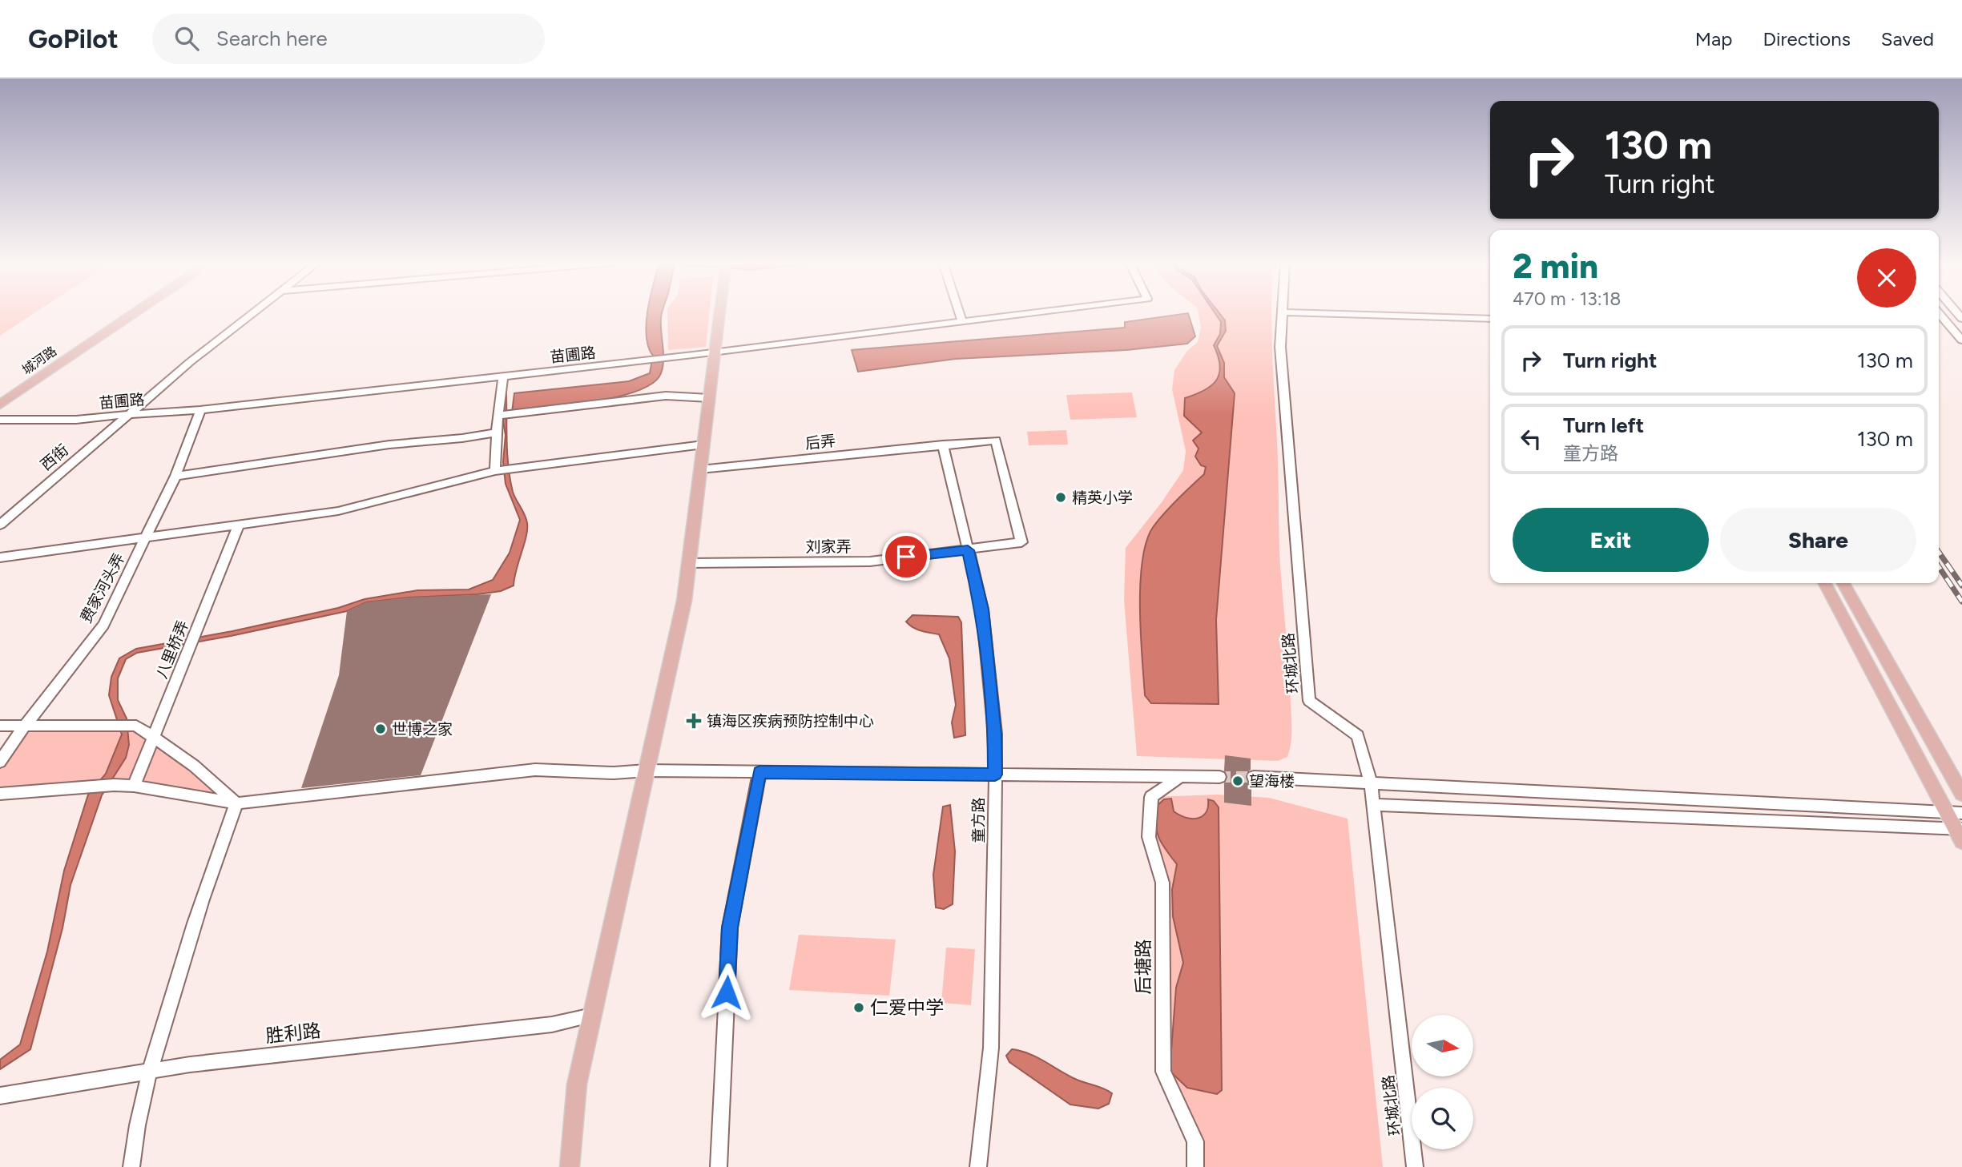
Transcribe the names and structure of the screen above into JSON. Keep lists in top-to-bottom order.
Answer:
{
  "streets": {
    "main road": ["城河路"],
    "street": [
      "苗圃路",
      "后弄",
      "西街",
      "刘家弄",
      "费家河头弄",
      "八里桥弄",
      "环城北路",
      "童方路",
      "后塘路",
      "胜利路"
    ]
  },
  "crossings": [
    ["苗圃路", "西街"],
    ["苗圃路", "费家河头弄"],
    ["后弄", "刘家弄"],
    ["后弄", "童方路"],
    ["刘家弄", "童方路"]
  ],
  "places": {
    "other": [
      "精英小学",
      "世博之家",
      "望海楼",
      "仁爱中学"
    ],
    "health": ["镇海区疾病预防控制中心"]
  },
  "north": "right",
  "page": {
    "header": "GoPilot",
    "search": "Search here",
    "nav": ["Map", "Directions", "Saved"],
    "turn": ["130 m", "Turn right"],
    "heading": ["2 min", "470 m · 13:18"],
    "list": [
      {
        "name": "Turn right",
        "value": "130 m"
      },
      {
        "name": "Turn left",
        "note": "童方路",
        "value": "130 m"
      }
    ],
    "buttons": ["Exit", "Share"]
  }
}
